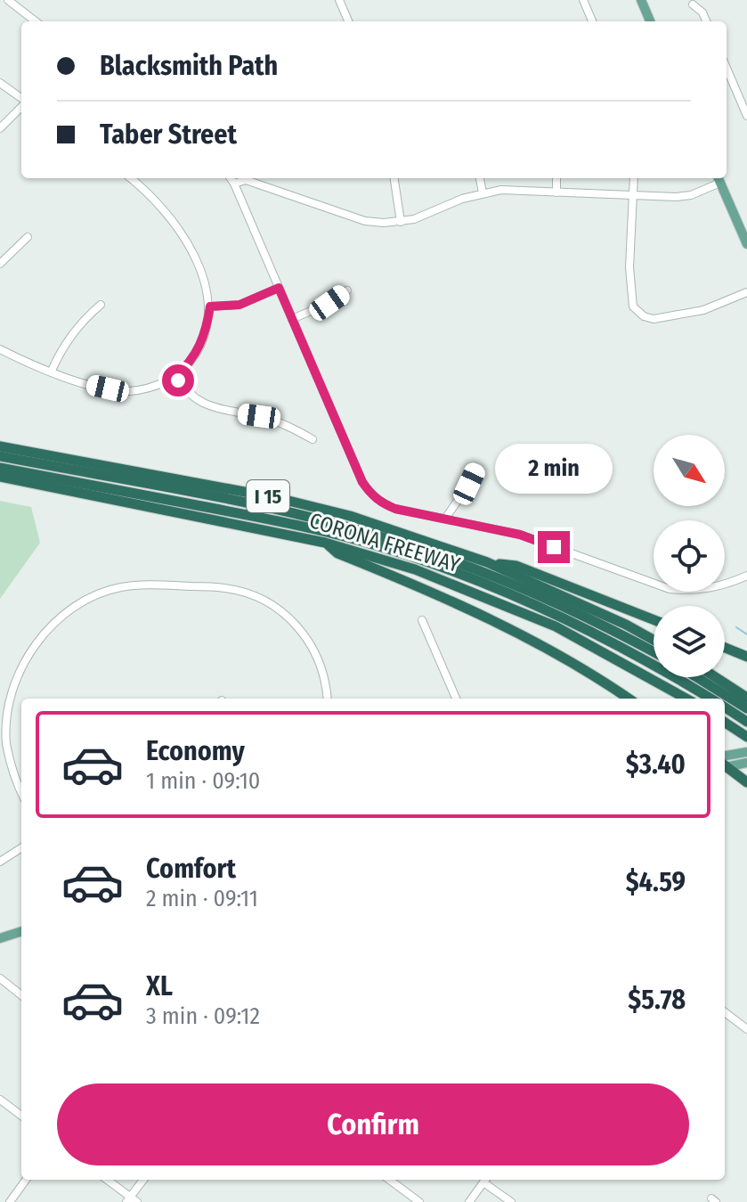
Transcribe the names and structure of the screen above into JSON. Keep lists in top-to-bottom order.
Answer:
{
  "streets": {
    "highway": ["I 15", "CORONA FREEWAY"]
  },
  "north": "bottom right",
  "page": {
    "banner": ["Blacksmith Path", "Taber Street"],
    "bubble": "2 min",
    "list": [
      {
        "name": "Economy",
        "note": "1 min · 09:10",
        "value": "$3.40"
      },
      {
        "name": "Comfort",
        "note": "2 min · 09:11",
        "value": "$4.59"
      },
      {
        "name": "XL",
        "note": "3 min · 09:12",
        "value": "$5.78"
      }
    ],
    "buttons": "Confirm"
  }
}
